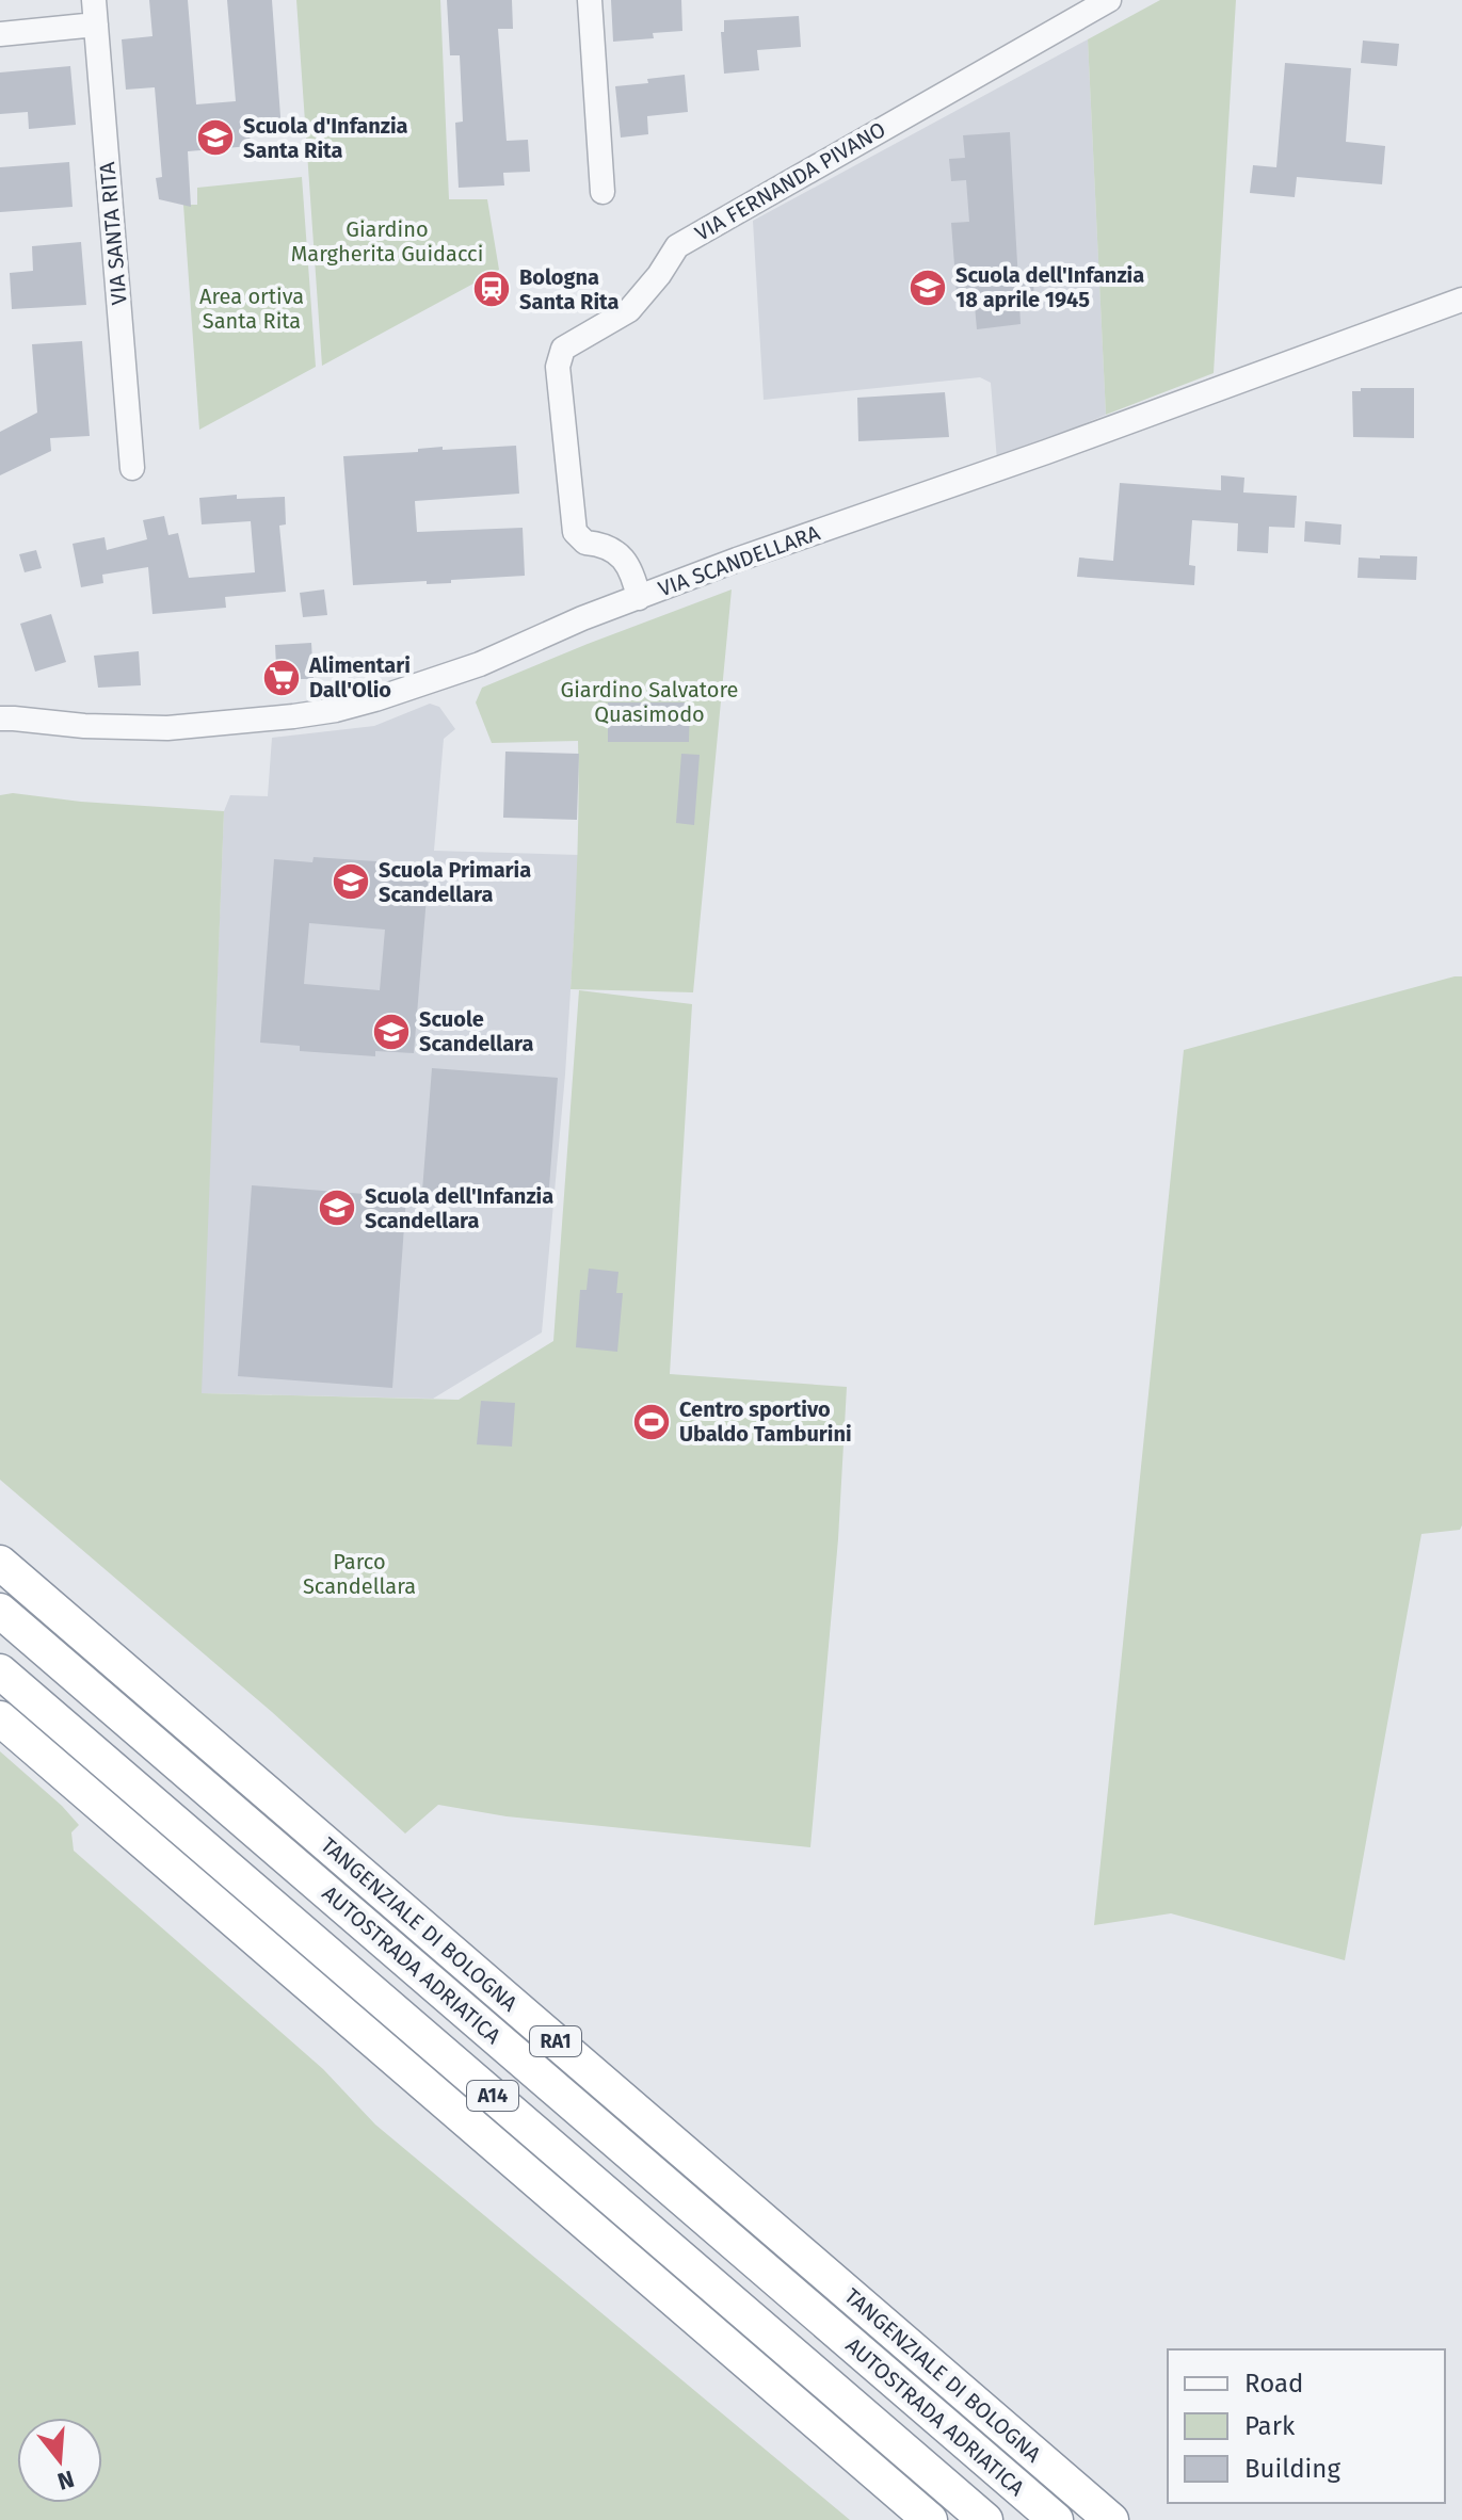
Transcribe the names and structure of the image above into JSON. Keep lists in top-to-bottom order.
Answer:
{
  "streets": {
    "highway": [
      "TANGENZIALE DI BOLOGNA",
      "AUTOSTRADA ADRIATICA",
      "RA1",
      "A14"
    ],
    "street": ["VIA FERNANDA PIVANO", "VIA SANTA RITA", "VIA SCANDELLARA"]
  },
  "crossings": [
    ["VIA FERNANDA PIVANO", "VIA SCANDELLARA"]
  ],
  "parks": [
    "Giardino Margherita Guidacci",
    "Area ortiva Santa Rita",
    "Giardino Salvatore Quasimodo",
    "Parco Scandellara"
  ],
  "places": {
    "school or university": [
      "Scuola d'Infanzia Santa Rita",
      "Scuola dell'Infanzia 18 aprile 1945",
      "Scuola Primaria Scandellara",
      "Scuole Scandellara",
      "Scuola dell'Infanzia Scandellara"
    ],
    "station": ["Bologna Santa Rita"],
    "supermarket": ["Alimentari Dall'Olio"],
    "sports": ["Centro sportivo Ubaldo Tamburini"]
  },
  "legend": ["Road", "Park", "Building"],
  "north": "bottom"
}
